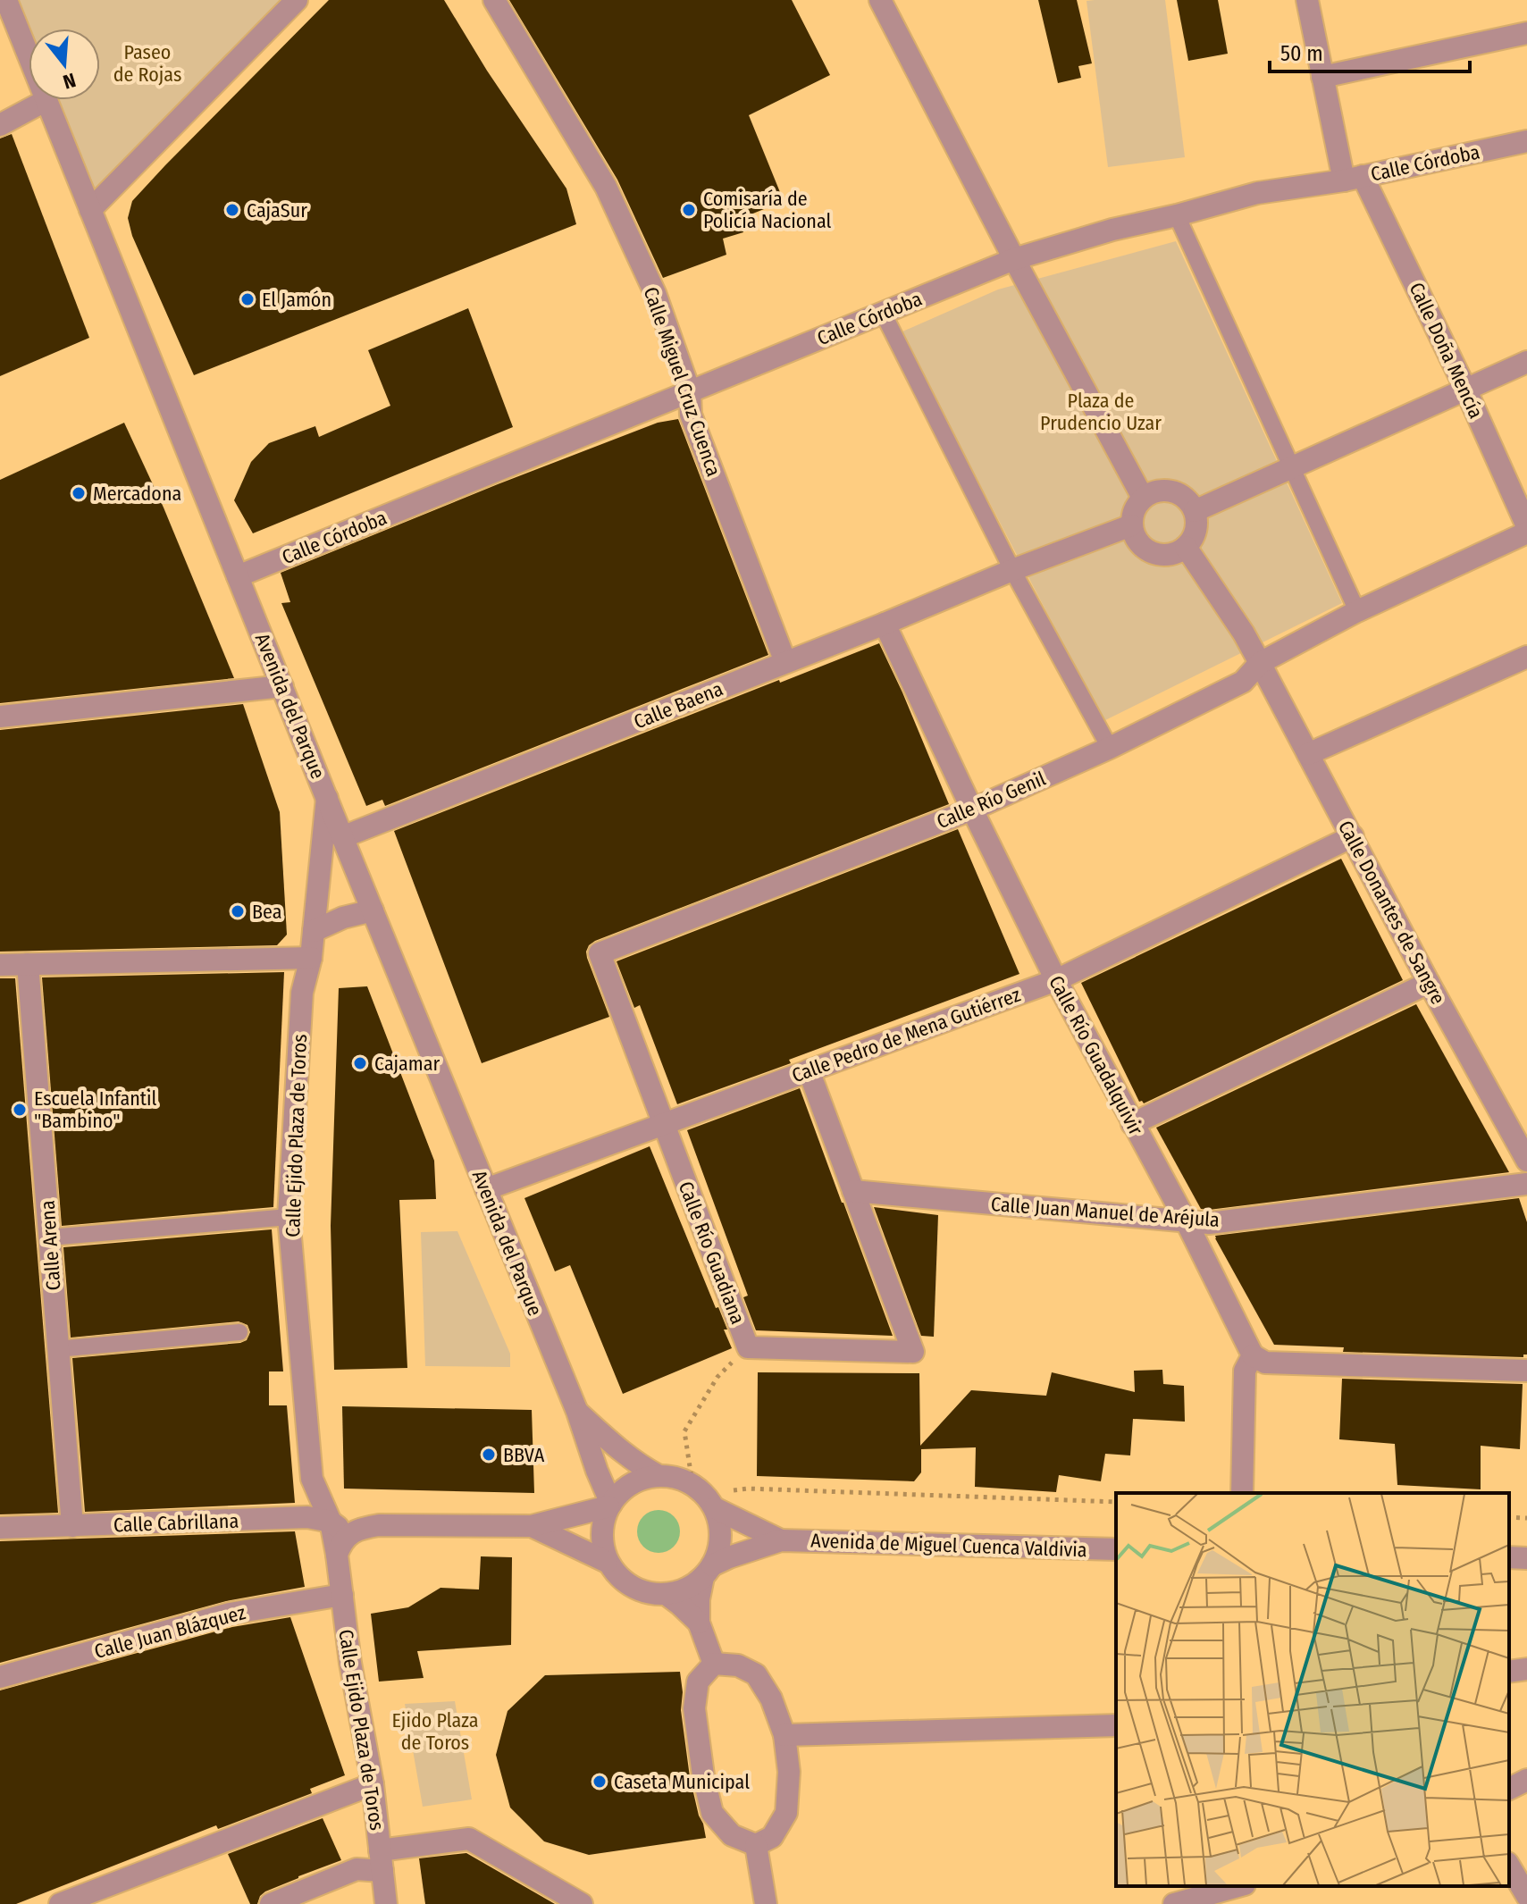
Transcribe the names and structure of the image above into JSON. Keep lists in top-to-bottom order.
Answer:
{
  "streets": {
    "street": [
      "Calle Córdoba",
      "Calle Doña Mencía",
      "Calle Miguel Cruz Cuenca",
      "Calle Baena",
      "Avenida del Parque",
      "Calle Río Genil",
      "Calle Donantes de Sangre",
      "Calle Pedro de Mena Gutiérrez",
      "Calle Río Guadalquivir",
      "Calle Ejido Plaza de Toros",
      "Calle Juan Manuel de Aréjula",
      "Calle Arena",
      "Calle Río Guadiana",
      "Calle Cabrillana",
      "Avenida de Miguel Cuenca Valdivia",
      "Calle Juan Blázquez"
    ]
  },
  "crossings": [
    ["Calle Córdoba", "Calle Doña Mencía"],
    ["Calle Córdoba", "Calle Miguel Cruz Cuenca"],
    ["Calle Córdoba", "Avenida del Parque"],
    ["Calle Miguel Cruz Cuenca", "Calle Baena"],
    ["Calle Baena", "Avenida del Parque"],
    ["Calle Baena", "Calle Donantes de Sangre"],
    ["Calle Baena", "Calle Río Guadalquivir"],
    ["Avenida del Parque", "Calle Pedro de Mena Gutiérrez"],
    ["Avenida del Parque", "Calle Ejido Plaza de Toros"],
    ["Avenida del Parque", "Avenida de Miguel Cuenca Valdivia"],
    ["Calle Río Genil", "Calle Donantes de Sangre"],
    ["Calle Río Genil", "Calle Pedro de Mena Gutiérrez"],
    ["Calle Río Genil", "Calle Río Guadalquivir"],
    ["Calle Río Genil", "Calle Río Guadiana"],
    ["Calle Donantes de Sangre", "Calle Pedro de Mena Gutiérrez"],
    ["Calle Pedro de Mena Gutiérrez", "Calle Río Guadalquivir"],
    ["Calle Pedro de Mena Gutiérrez", "Calle Río Guadiana"],
    ["Calle Río Guadalquivir", "Calle Juan Manuel de Aréjula"],
    ["Calle Ejido Plaza de Toros", "Calle Cabrillana"],
    ["Calle Ejido Plaza de Toros", "Calle Juan Blázquez"],
    ["Calle Juan Manuel de Aréjula", "Calle Río Guadiana"],
    ["Calle Arena", "Calle Cabrillana"]
  ],
  "parks": ["Paseo de Rojas", "Plaza de Prudencio Uzar", "Ejido Plaza de Toros"],
  "places": [
    "CajaSur",
    "Comisaría de Policía Nacional",
    "El Jamón",
    "Mercadona",
    "Bea",
    "Cajamar",
    "Escuela Infantil \"Bambino\"",
    "BBVA",
    "Caseta Municipal"
  ],
  "scale_bar": "50 m",
  "north": "bottom"
}
